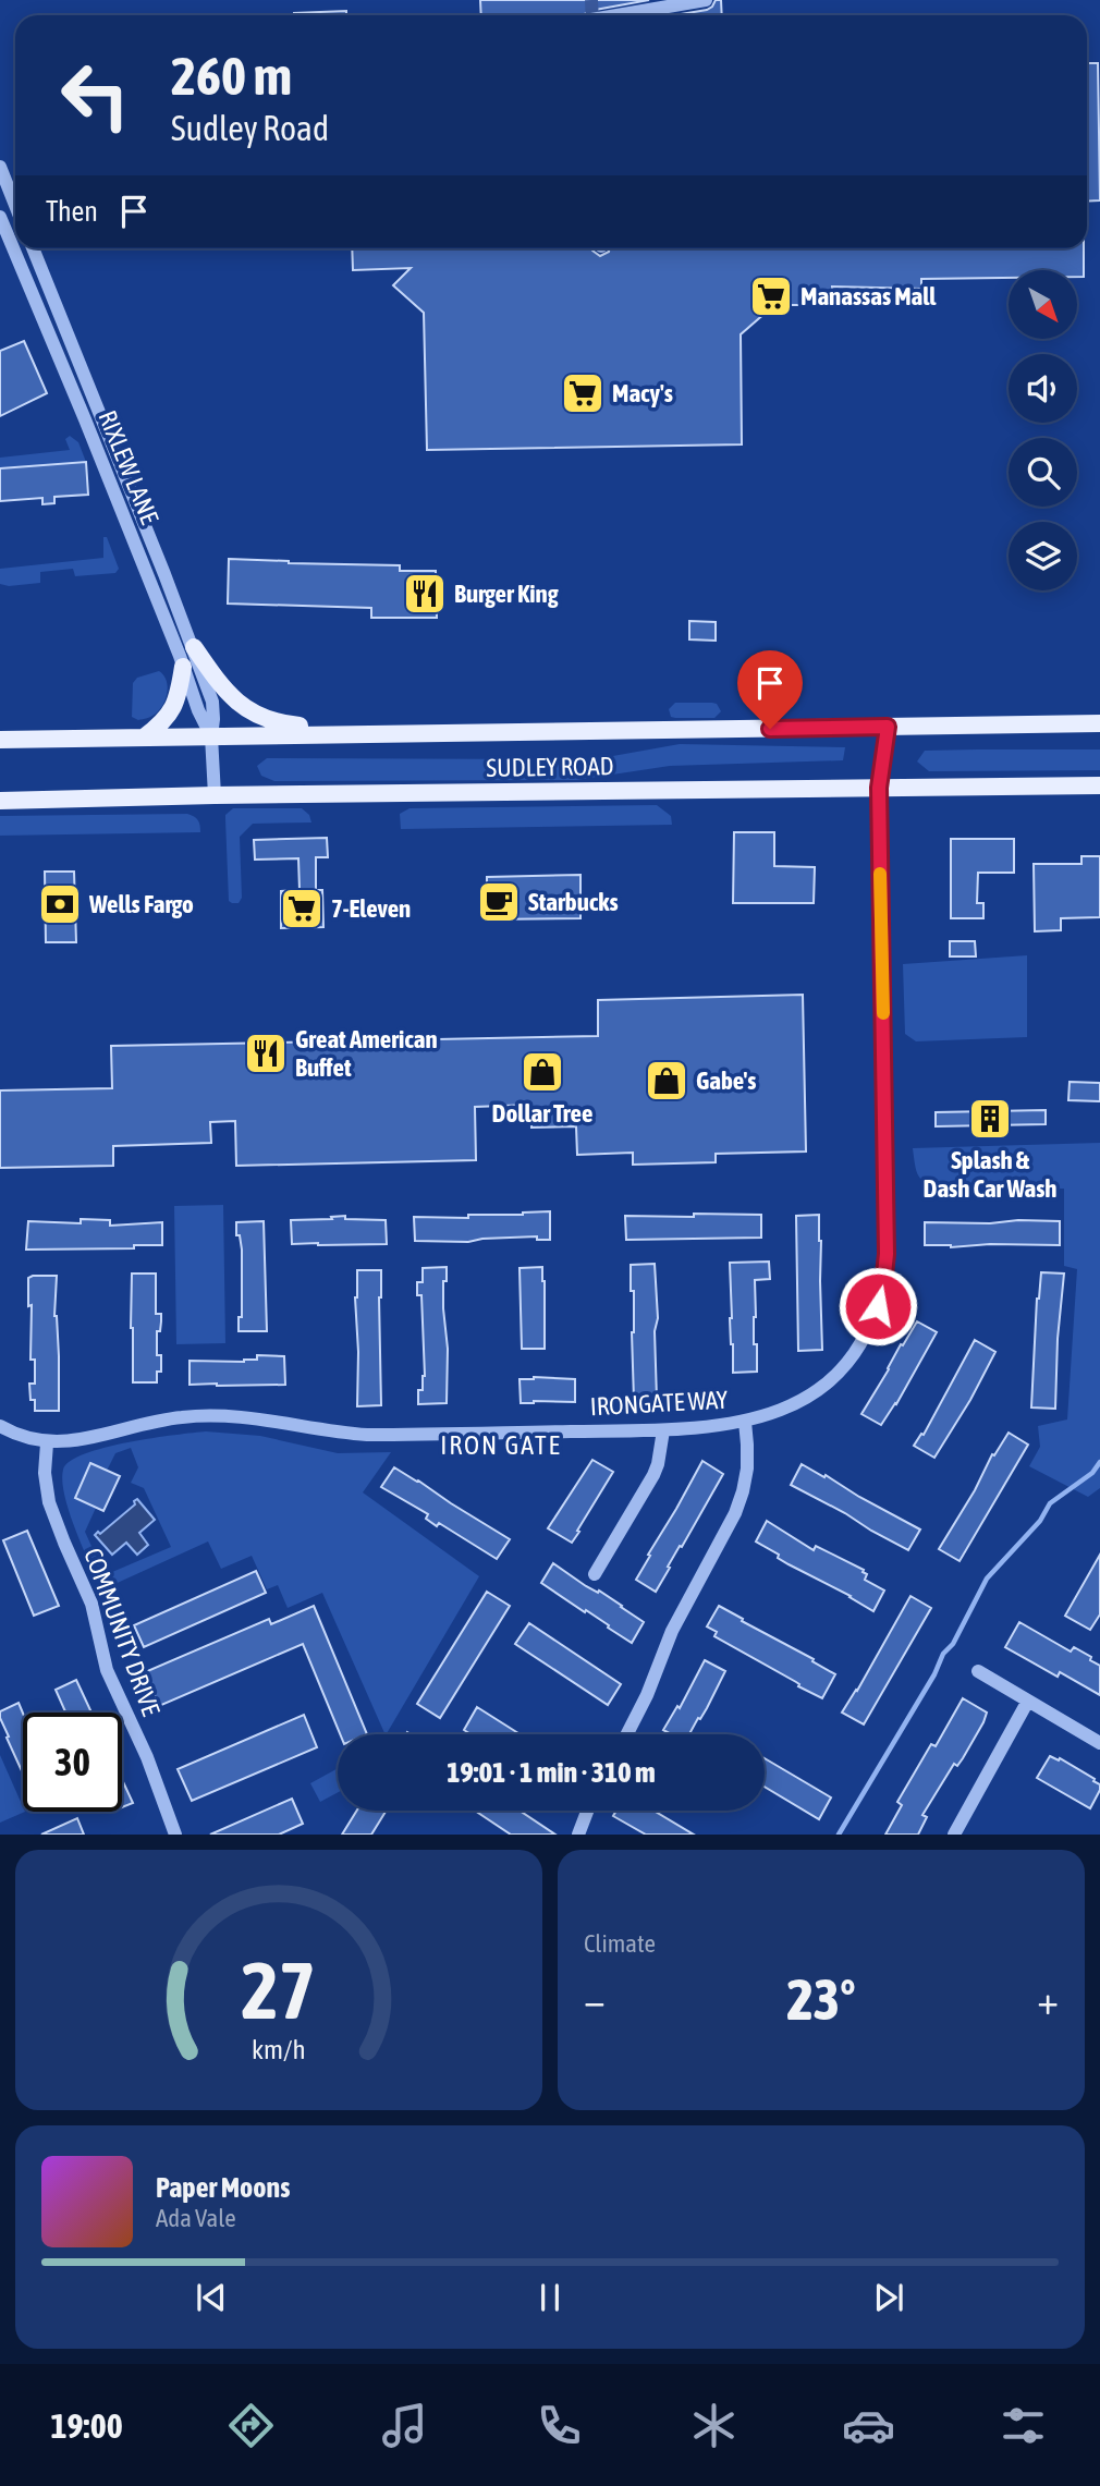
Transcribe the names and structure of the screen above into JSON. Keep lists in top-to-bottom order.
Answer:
{
  "streets": {
    "main road": ["SUDLEY ROAD"],
    "street": ["RIXLEW LANE", "IRONGATE WAY", "COMMUNITY DRIVE"]
  },
  "crossings": [
    ["RIXLEW LANE", "SUDLEY ROAD"],
    ["SUDLEY ROAD", "IRONGATE WAY"],
    ["IRONGATE WAY", "COMMUNITY DRIVE"]
  ],
  "districts": ["IRON GATE"],
  "places": {
    "supermarket": ["Manassas Mall", "Macy's", "7-Eleven"],
    "restaurant": ["Burger King", "Great American Buffet"],
    "cafe": ["Starbucks"],
    "bank": ["Wells Fargo"],
    "shop": ["Dollar Tree", "Gabe's"],
    "building": ["Splash & Dash Car Wash"]
  },
  "north": "bottom right",
  "page": {
    "turn": ["260 m", "Sudley Road"],
    "then": "Then",
    "limit": "30",
    "trip": "19:01 · 1 min · 310 m",
    "tile": "Climate",
    "heat": ["−", "23°", "+"],
    "song": ["Paper Moons", "Ada Vale"],
    "tabs": "19:00",
    "gauge": ["27", "km/h"]
  }
}
